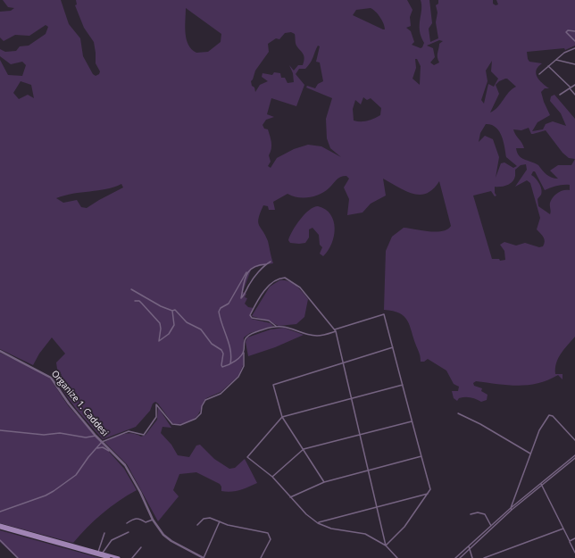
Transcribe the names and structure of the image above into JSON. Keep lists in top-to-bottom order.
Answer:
{
  "streets": {
    "street": ["Organize 1. Caddesi"]
  }
}
